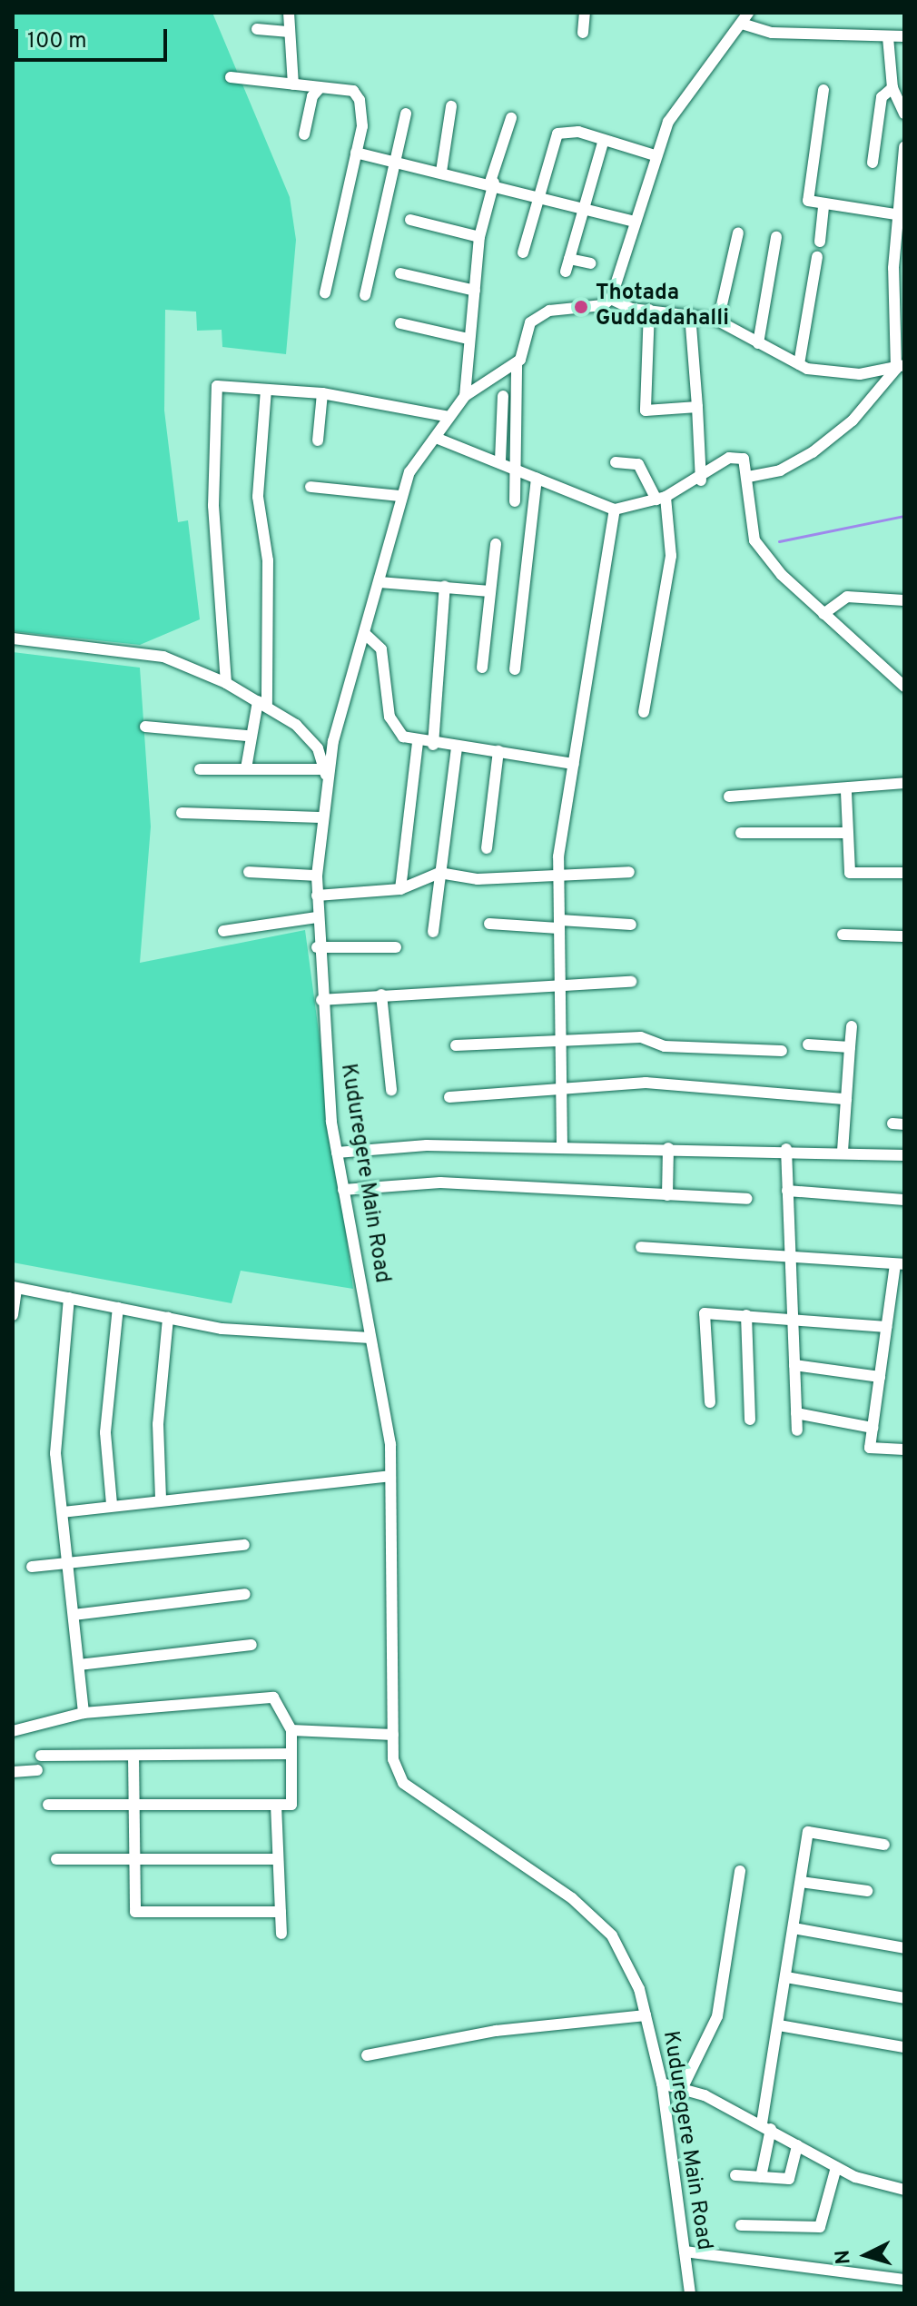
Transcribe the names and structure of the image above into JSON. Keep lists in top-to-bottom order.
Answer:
{
  "streets": {
    "street": ["Kuduregere Main Road"]
  },
  "places": ["Thotada Guddadahalli"],
  "scale_bar": "100 m",
  "north": "left"
}
